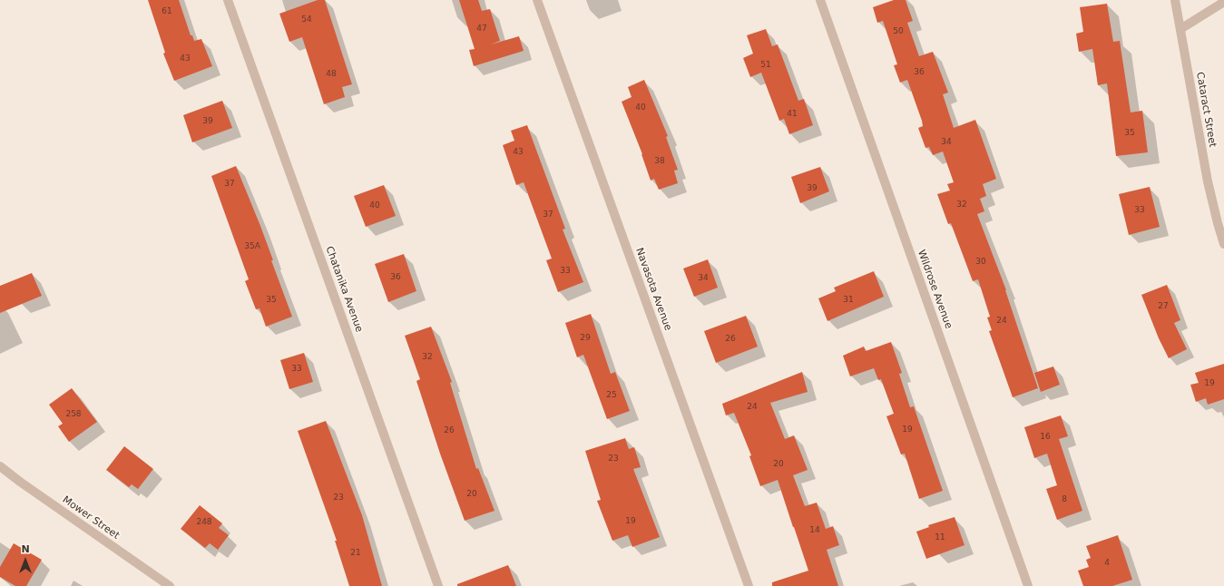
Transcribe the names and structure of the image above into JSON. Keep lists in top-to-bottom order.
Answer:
{
  "streets": {
    "street": [
      "Cataract Street",
      "Chatanika Avenue",
      "Navasota Avenue",
      "Wildrose Avenue",
      "Mower Street"
    ]
  },
  "house_numbers": [
    "61",
    "54",
    "47",
    "50",
    "43",
    "51",
    "36",
    "48",
    "40",
    "41",
    "39",
    "35",
    "34",
    "43",
    "38",
    "37",
    "39",
    "32",
    "40",
    "33",
    "37",
    "35A",
    "30",
    "33",
    "36",
    "34",
    "35",
    "31",
    "27",
    "24",
    "29",
    "26",
    "32",
    "33",
    "19",
    "25",
    "24",
    "258",
    "19",
    "26",
    "16",
    "23",
    "20",
    "20",
    "23",
    "8",
    "19",
    "248",
    "14",
    "11",
    "21",
    "4"
  ],
  "north": "top"
}
